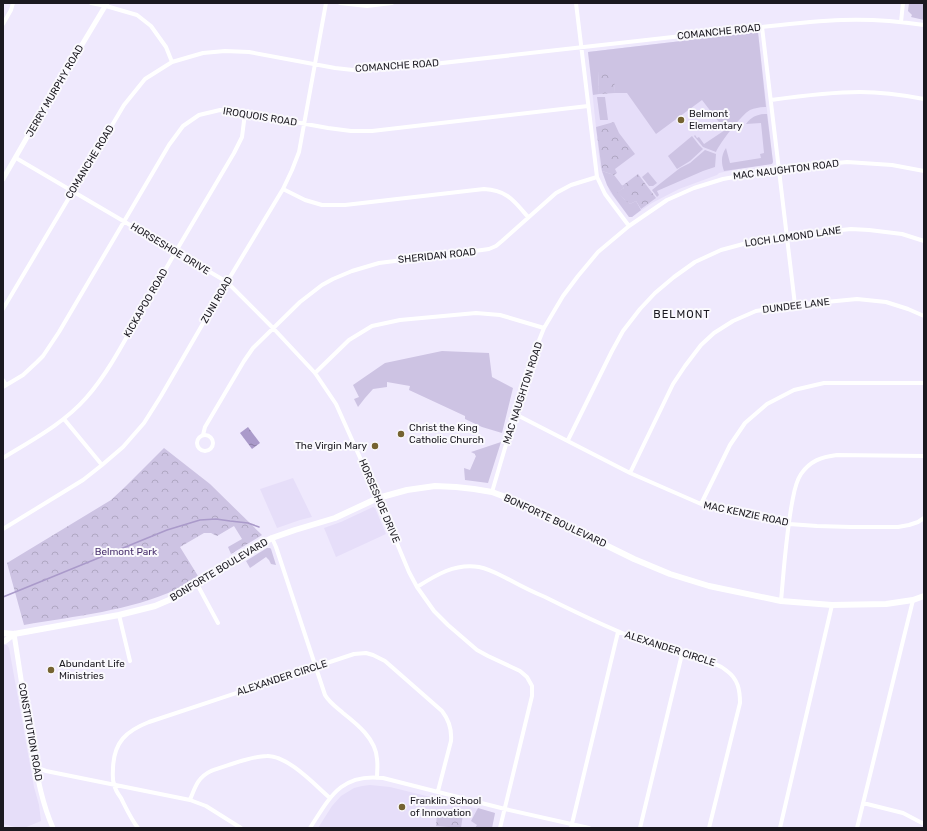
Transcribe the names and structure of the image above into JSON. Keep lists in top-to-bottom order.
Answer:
{
  "streets": {
    "main road": ["BONFORTE BOULEVARD"],
    "street": [
      "COMANCHE ROAD",
      "JERRY MURPHY ROAD",
      "IROQUOIS ROAD",
      "MAC NAUGHTON ROAD",
      "LOCH LOMOND LANE",
      "HORSESHOE DRIVE",
      "SHERIDAN ROAD",
      "ZUNI ROAD",
      "KICKAPOO ROAD",
      "DUNDEE LANE",
      "MAC KENZIE ROAD",
      "ALEXANDER CIRCLE",
      "CONSTITUTION ROAD"
    ]
  },
  "crossings": [
    ["COMANCHE ROAD", "HORSESHOE DRIVE"],
    ["COMANCHE ROAD", "ZUNI ROAD"],
    ["JERRY MURPHY ROAD", "HORSESHOE DRIVE"],
    ["IROQUOIS ROAD", "HORSESHOE DRIVE"],
    ["IROQUOIS ROAD", "ZUNI ROAD"],
    ["IROQUOIS ROAD", "KICKAPOO ROAD"],
    ["MAC NAUGHTON ROAD", "MAC KENZIE ROAD"],
    ["MAC NAUGHTON ROAD", "BONFORTE BOULEVARD"],
    ["LOCH LOMOND LANE", "MAC KENZIE ROAD"],
    ["HORSESHOE DRIVE", "SHERIDAN ROAD"],
    ["HORSESHOE DRIVE", "ZUNI ROAD"],
    ["HORSESHOE DRIVE", "KICKAPOO ROAD"],
    ["HORSESHOE DRIVE", "BONFORTE BOULEVARD"],
    ["HORSESHOE DRIVE", "ALEXANDER CIRCLE"],
    ["DUNDEE LANE", "MAC KENZIE ROAD"],
    ["BONFORTE BOULEVARD", "CONSTITUTION ROAD"]
  ],
  "districts": ["BELMONT"],
  "parks": ["Belmont Park"],
  "places": [
    "Belmont Elementary",
    "Christ the King Catholic Church",
    "The Virgin Mary",
    "Abundant Life Ministries",
    "Franklin School of Innovation"
  ]
}
